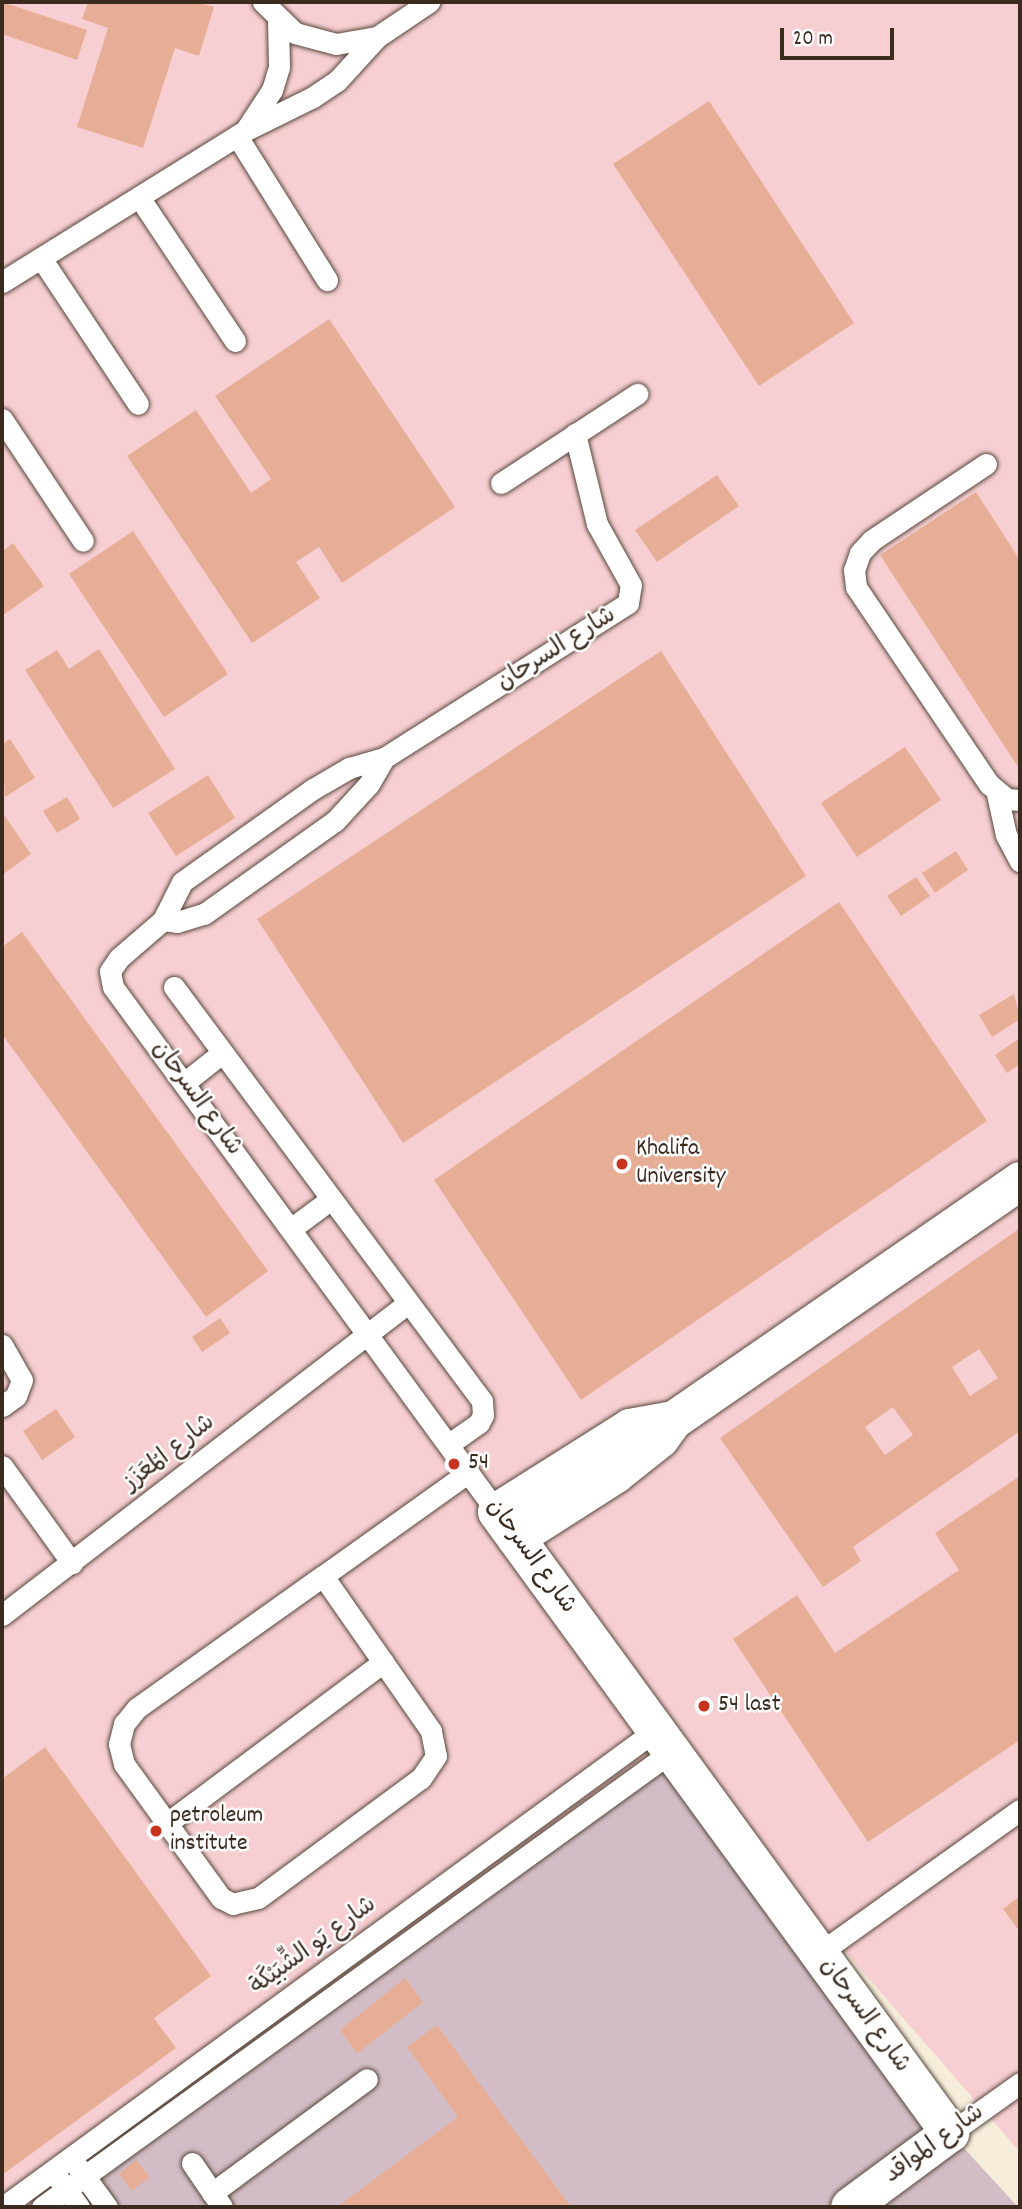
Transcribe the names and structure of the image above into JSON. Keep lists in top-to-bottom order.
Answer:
{
  "streets": {
    "street": ["شارع السرحان", "شارع المواقد"],
    "lane": ["شارع المُعَزَز", "شارع يَو الشِّبَيْكَة"]
  },
  "crossings": [
    ["شارع السرحان", "شارع المُعَزَز"],
    ["شارع السرحان", "شارع يَو الشِّبَيْكَة"],
    ["شارع السرحان", "شارع المواقد"]
  ],
  "places": [
    "Khalifa University",
    "54",
    "54 last",
    "petroleum institute"
  ],
  "scale_bar": "20 m"
}
